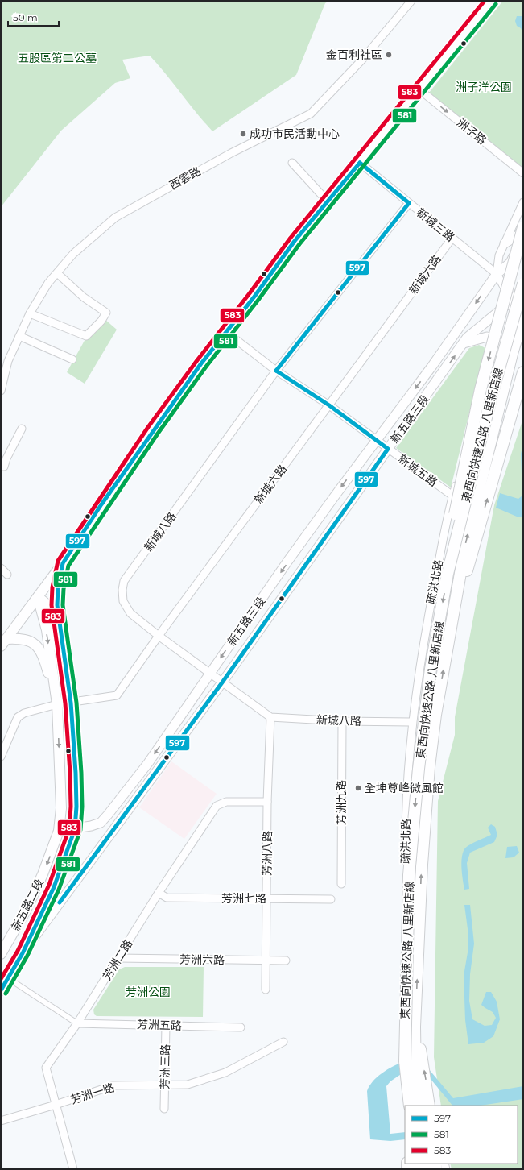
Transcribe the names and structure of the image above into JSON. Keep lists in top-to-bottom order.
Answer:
{
  "streets": {
    "highway": ["東西向快速公路 八里新店線"],
    "main road": ["新五路二段"],
    "street": [
      "洲子路",
      "西雲路",
      "新城三路",
      "新城六路",
      "新五路三段",
      "新城五路",
      "新城八路",
      "疏洪北路",
      "芳洲九路",
      "芳洲八路",
      "芳洲七路",
      "芳洲二路",
      "芳洲六路",
      "芳洲五路",
      "芳洲三路",
      "芳洲一路"
    ]
  },
  "crossings": [
    ["新城三路", "新城六路"],
    ["新城三路", "新五路三段"],
    ["新城三路", "新城八路"],
    ["新城三路", "疏洪北路"],
    ["新城六路", "新城五路"],
    ["新城六路", "新城八路"],
    ["新城六路", "新五路二段"],
    ["新五路三段", "新城五路"],
    ["新五路三段", "新城八路"],
    ["新五路三段", "疏洪北路"],
    ["新五路三段", "新五路二段"],
    ["新城五路", "新城八路"],
    ["新城五路", "疏洪北路"],
    ["新城八路", "疏洪北路"],
    ["新城八路", "芳洲九路"],
    ["新城八路", "芳洲八路"],
    ["芳洲八路", "芳洲七路"],
    ["芳洲八路", "芳洲二路"],
    ["芳洲八路", "芳洲六路"],
    ["芳洲七路", "芳洲二路"],
    ["芳洲二路", "芳洲六路"],
    ["芳洲二路", "芳洲五路"],
    ["芳洲二路", "芳洲一路"],
    ["芳洲五路", "芳洲三路"],
    ["芳洲三路", "芳洲一路"]
  ],
  "one_way": ["洲子路"],
  "parks": ["五股區第二公墓", "洲子洋公園", "芳洲公園"],
  "places": ["金百利社區", "成功市民活動中心", "全坤尊峰微風館"],
  "lines": ["transit line 583", "transit line 581", "transit line 597"],
  "legend": ["597", "581", "583"],
  "scale_bar": "50 m"
}
